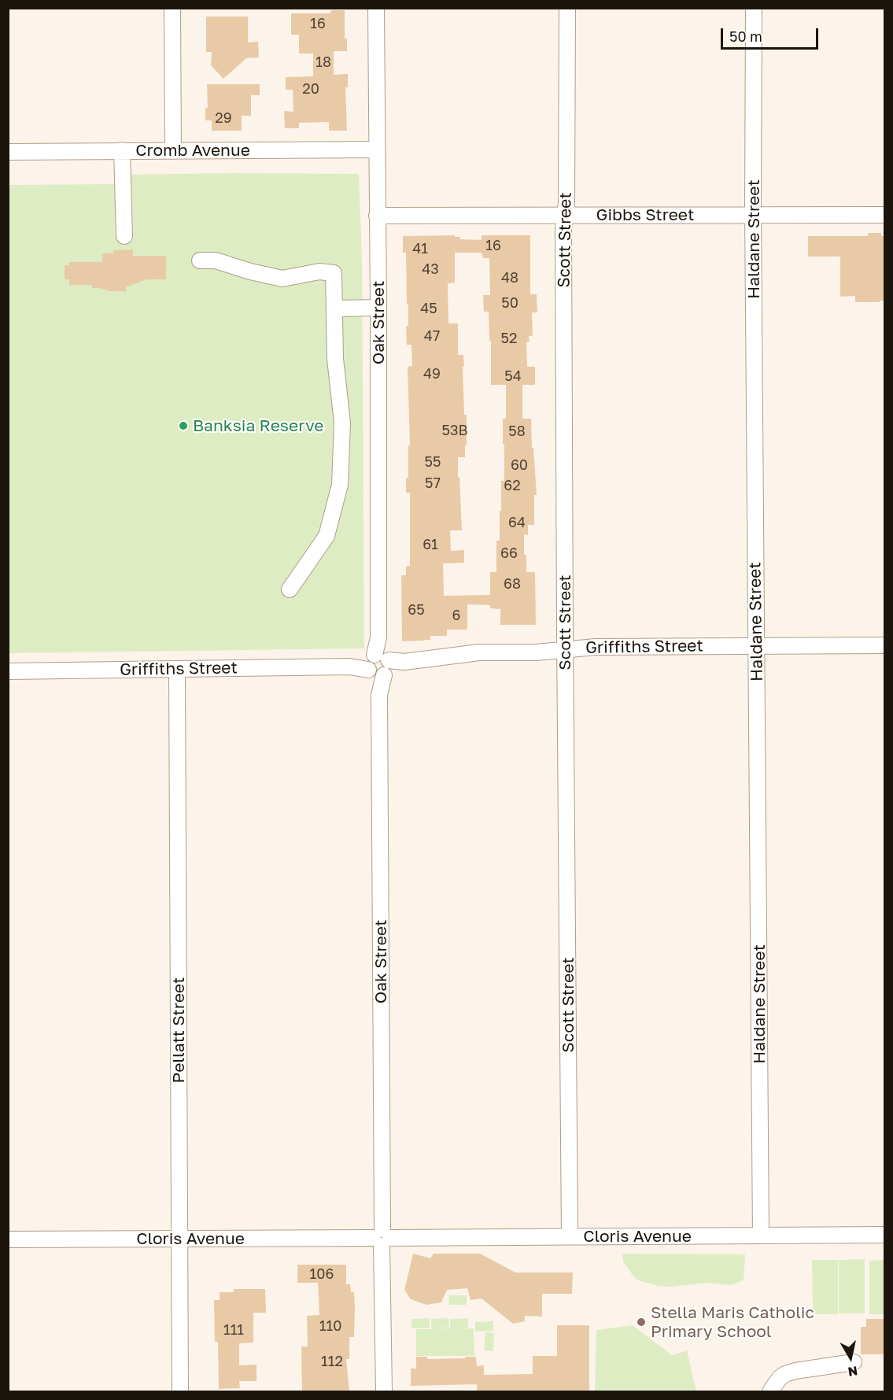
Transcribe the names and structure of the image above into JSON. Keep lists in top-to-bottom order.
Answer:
{
  "streets": {
    "street": [
      "Cromb Avenue",
      "Gibbs Street",
      "Haldane Street",
      "Scott Street",
      "Oak Street",
      "Griffiths Street",
      "Pellatt Street",
      "Cloris Avenue"
    ]
  },
  "crossings": [
    ["Cromb Avenue", "Oak Street"],
    ["Gibbs Street", "Haldane Street"],
    ["Gibbs Street", "Scott Street"],
    ["Gibbs Street", "Oak Street"],
    ["Haldane Street", "Griffiths Street"],
    ["Haldane Street", "Cloris Avenue"],
    ["Scott Street", "Griffiths Street"],
    ["Scott Street", "Cloris Avenue"],
    ["Oak Street", "Griffiths Street"],
    ["Oak Street", "Cloris Avenue"],
    ["Griffiths Street", "Pellatt Street"],
    ["Pellatt Street", "Cloris Avenue"]
  ],
  "places": ["Banksia Reserve", "Stella Maris Catholic Primary School"],
  "house_numbers": [
    "16",
    "18",
    "20",
    "29",
    "16",
    "41",
    "43",
    "48",
    "50",
    "45",
    "47",
    "52",
    "49",
    "54",
    "53B",
    "58",
    "55",
    "60",
    "57",
    "62",
    "64",
    "61",
    "66",
    "68",
    "65",
    "6",
    "106",
    "110",
    "111",
    "112"
  ],
  "scale_bar": "50 m",
  "north": "bottom"
}
